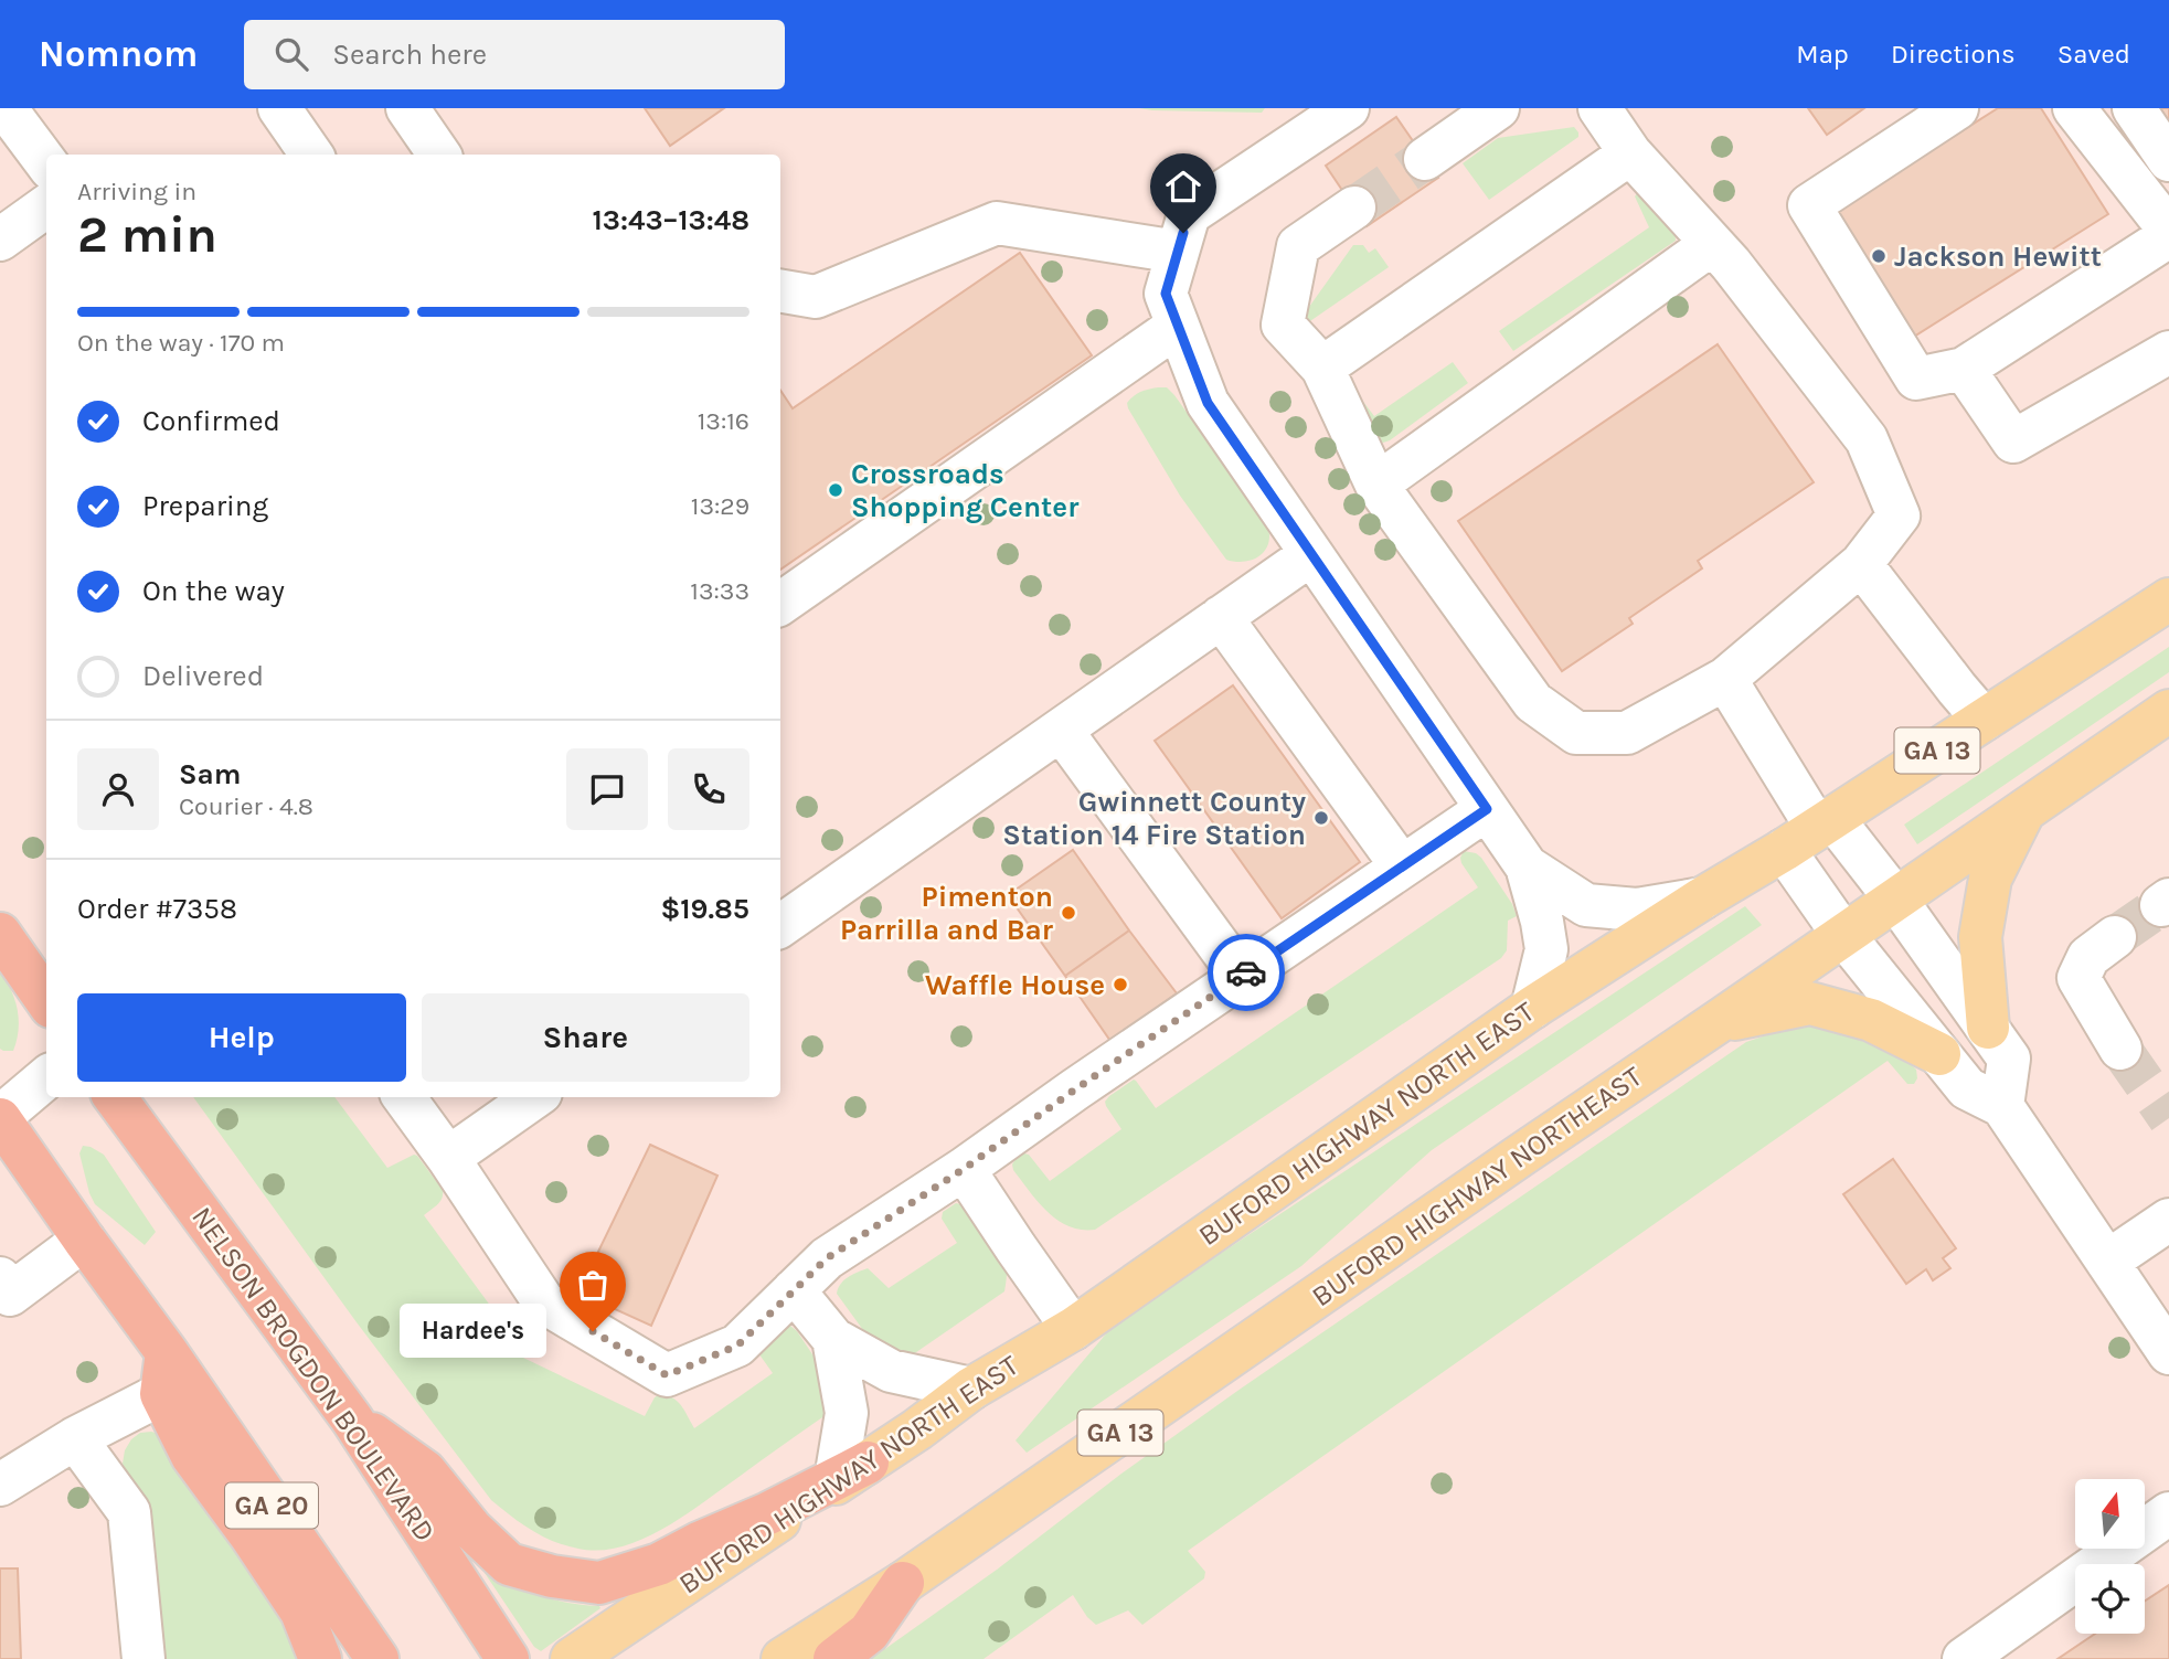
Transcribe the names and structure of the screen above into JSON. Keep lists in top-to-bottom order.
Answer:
{
  "streets": {
    "highway": ["NELSON BROGDON BOULEVARD", "GA 20"],
    "main road": ["GA 13", "BUFORD HIGHWAY NORTH EAST", "BUFORD HIGHWAY NORTHEAST"]
  },
  "places": [
    "Jackson Hewitt",
    "Crossroads Shopping Center",
    "Gwinnett County Station 14 Fire Station",
    "Pimenton Parrilla and Bar",
    "Waffle House",
    "Hardee's"
  ],
  "north": "top",
  "page": {
    "header": "Nomnom",
    "search": "Search here",
    "nav": ["Map", "Directions", "Saved"],
    "heading": ["2 min", "Arriving in", "13:43–13:48"],
    "panel": [
      "Sam",
      "Courier · 4.8",
      "Order #7358",
      "$19.85"
    ],
    "bar": "On the way · 170 m",
    "list": [
      ["Confirmed", "13:16"],
      ["Preparing", "13:29"],
      ["On the way", "13:33"],
      "Delivered"
    ],
    "buttons": ["Help", "Share"],
    "bubble": "Hardee's"
  }
}
